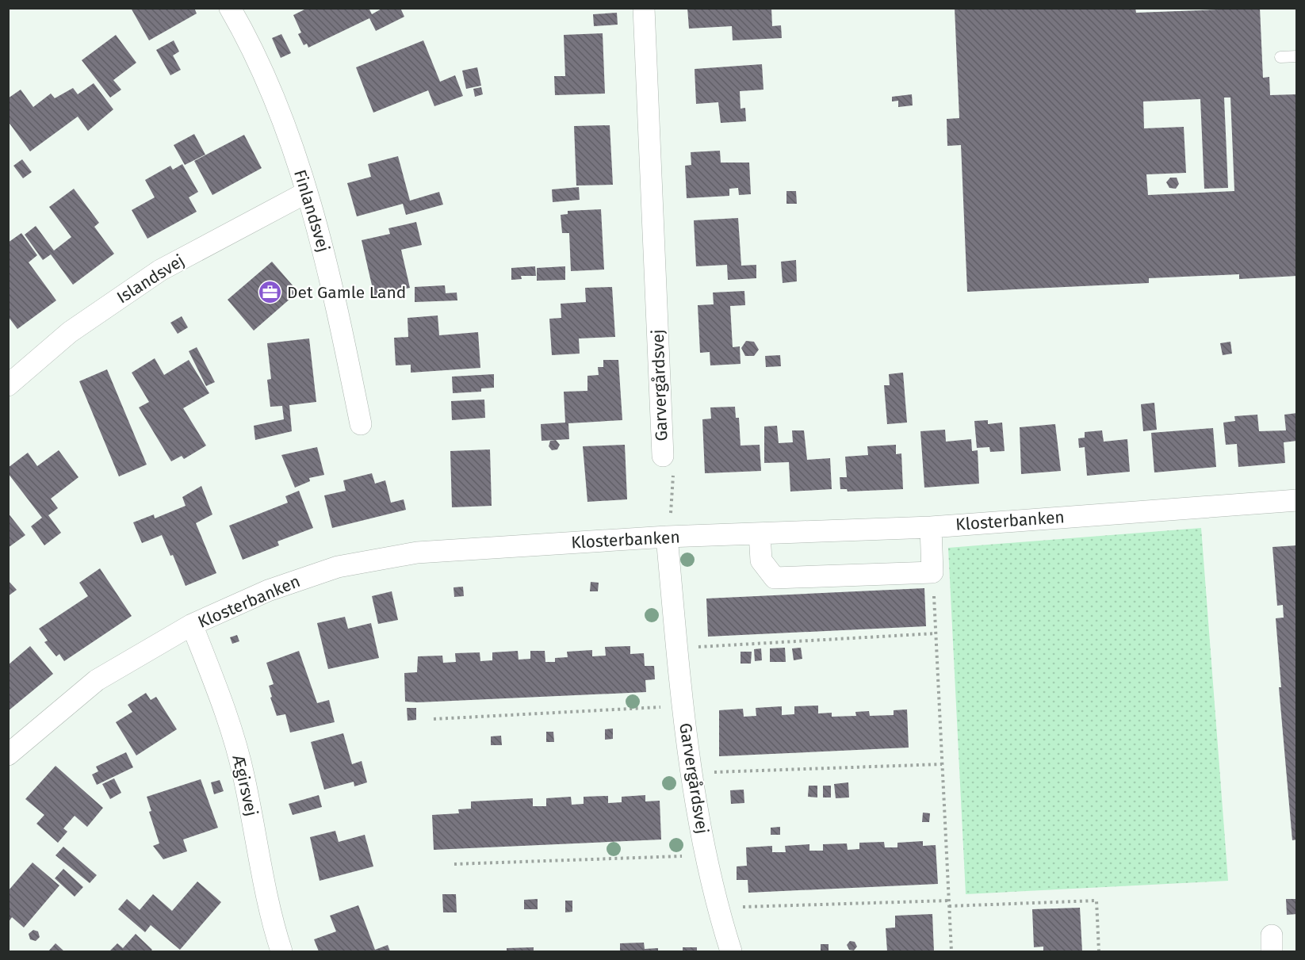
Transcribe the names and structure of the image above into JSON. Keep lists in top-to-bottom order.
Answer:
{
  "streets": {
    "street": [
      "Finlandsvej",
      "Islandsvej",
      "Garvergårdsvej",
      "Klosterbanken",
      "Ægirsvej"
    ]
  },
  "crossings": [
    ["Finlandsvej", "Islandsvej"],
    ["Garvergårdsvej", "Klosterbanken"],
    ["Klosterbanken", "Ægirsvej"]
  ],
  "places": {
    "office": ["Det Gamle Land"]
  }
}
